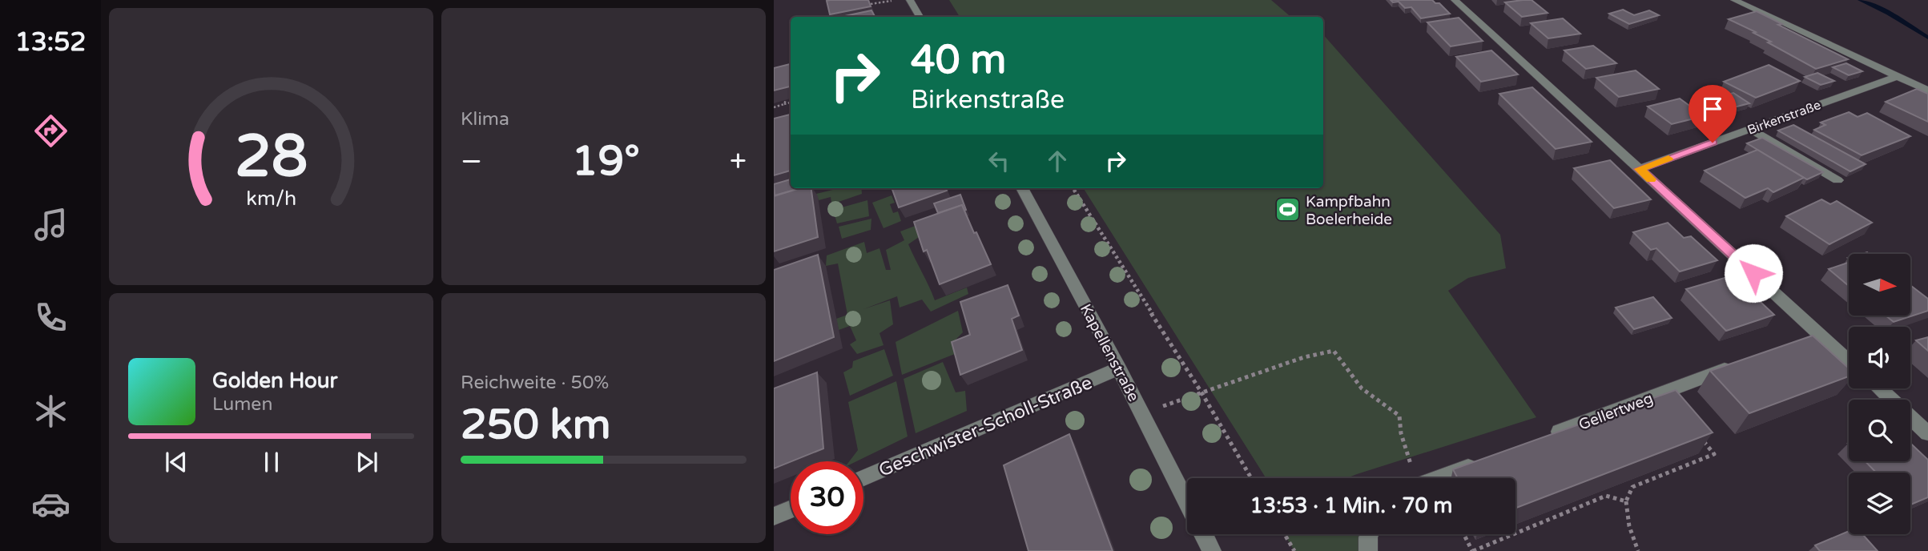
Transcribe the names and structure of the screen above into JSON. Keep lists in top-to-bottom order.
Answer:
{
  "streets": {
    "street": [
      "Birkenstraße",
      "Kapellenstraße",
      "Gellertweg",
      "Geschwister-Scholl-Straße"
    ]
  },
  "crossings": [
    ["Kapellenstraße", "Geschwister-Scholl-Straße"]
  ],
  "places": {
    "sports": ["Kampfbahn Boelerheide"]
  },
  "north": "right",
  "page": {
    "tabs": "13:52",
    "tile": [
      "Klima",
      ["Reichweite · 50%", "250 km"]
    ],
    "turn": ["40 m", "Birkenstraße"],
    "heat": ["−", "19°", "+"],
    "song": ["Golden Hour", "Lumen"],
    "limit": "30",
    "trip": "13:53 · 1 Min. · 70 m",
    "gauge": ["28", "km/h"]
  }
}
